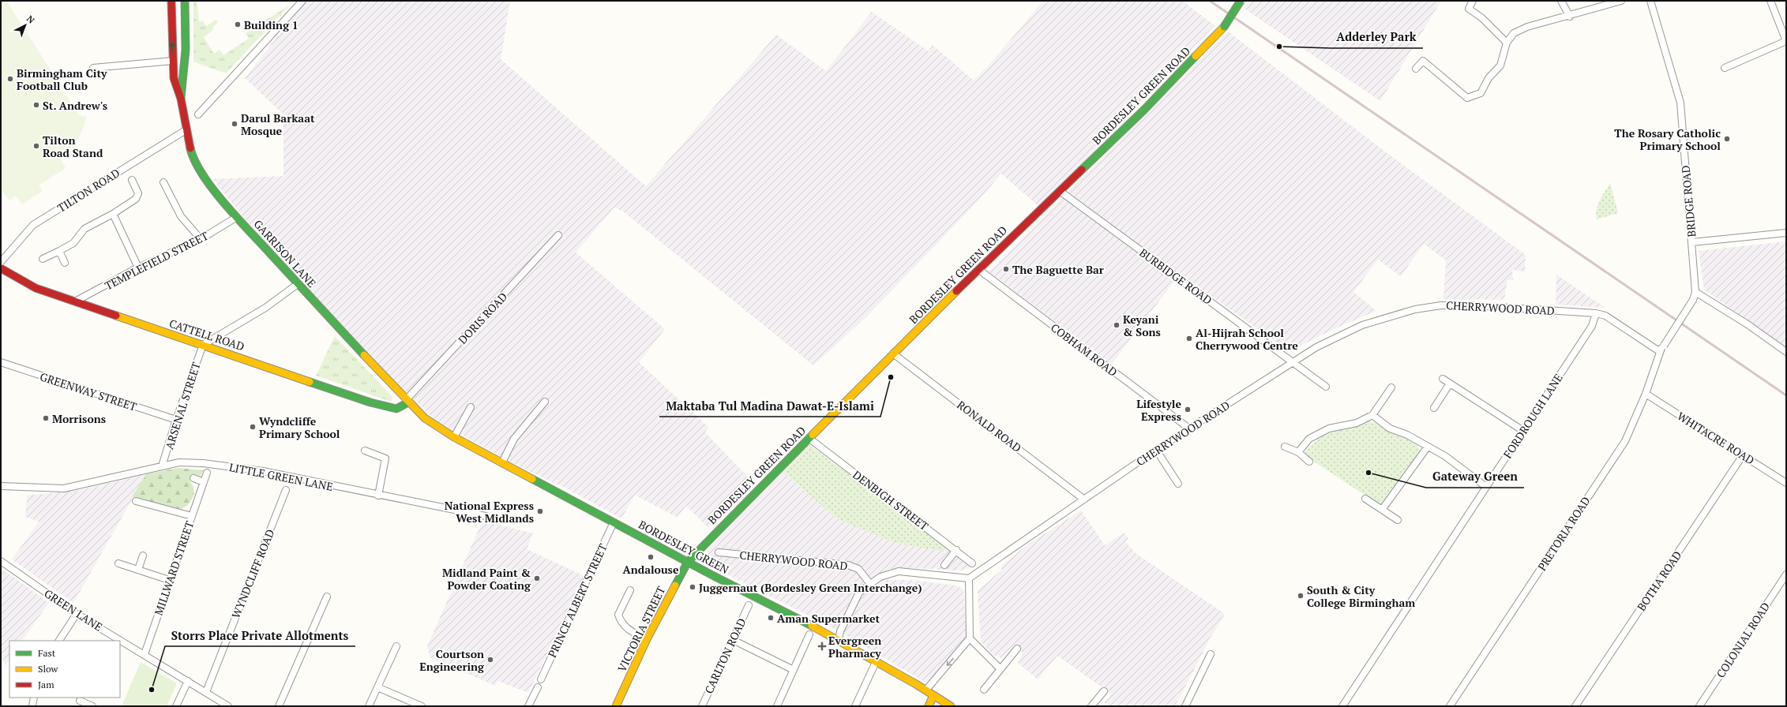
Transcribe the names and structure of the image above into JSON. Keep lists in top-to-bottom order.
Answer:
{
  "streets": {
    "main road": [
      "BORDESLEY GREEN ROAD",
      "GARRISON LANE",
      "CATTELL ROAD",
      "BORDESLEY GREEN",
      "VICTORIA STREET"
    ],
    "street": [
      "TILTON ROAD",
      "BRIDGE ROAD",
      "TEMPLEFIELD STREET",
      "BURBIDGE ROAD",
      "CHERRYWOOD ROAD",
      "DORIS ROAD",
      "COBHAM ROAD",
      "GREENWAY STREET",
      "ARSENAL STREET",
      "FORDROUGH LANE",
      "RONALD ROAD",
      "WHITACRE ROAD",
      "LITTLE GREEN LANE",
      "DENBIGH STREET",
      "PRETORIA ROAD",
      "MILLWARD STREET",
      "WYNDCLIFF ROAD",
      "BOTHA ROAD",
      "PRINCE ALBERT STREET",
      "GREEN LANE",
      "COLONIAL ROAD",
      "CARLTON ROAD"
    ]
  },
  "crossings": [
    ["BORDESLEY GREEN ROAD", "BURBIDGE ROAD"],
    ["BORDESLEY GREEN ROAD", "COBHAM ROAD"],
    ["BORDESLEY GREEN ROAD", "RONALD ROAD"],
    ["BORDESLEY GREEN ROAD", "DENBIGH STREET"],
    ["BORDESLEY GREEN ROAD", "BORDESLEY GREEN"],
    ["BORDESLEY GREEN ROAD", "VICTORIA STREET"],
    ["TILTON ROAD", "GARRISON LANE"],
    ["BRIDGE ROAD", "PRETORIA ROAD"],
    ["GARRISON LANE", "TEMPLEFIELD STREET"],
    ["GARRISON LANE", "DORIS ROAD"],
    ["GARRISON LANE", "CATTELL ROAD"],
    ["GARRISON LANE", "BORDESLEY GREEN"],
    ["TEMPLEFIELD STREET", "CATTELL ROAD"],
    ["BURBIDGE ROAD", "CHERRYWOOD ROAD"],
    ["CHERRYWOOD ROAD", "COBHAM ROAD"],
    ["CHERRYWOOD ROAD", "FORDROUGH LANE"],
    ["CHERRYWOOD ROAD", "RONALD ROAD"],
    ["CHERRYWOOD ROAD", "PRETORIA ROAD"],
    ["DORIS ROAD", "CATTELL ROAD"],
    ["DORIS ROAD", "BORDESLEY GREEN"],
    ["CATTELL ROAD", "ARSENAL STREET"],
    ["CATTELL ROAD", "BORDESLEY GREEN"],
    ["GREENWAY STREET", "ARSENAL STREET"],
    ["ARSENAL STREET", "LITTLE GREEN LANE"],
    ["WHITACRE ROAD", "PRETORIA ROAD"],
    ["WHITACRE ROAD", "BOTHA ROAD"],
    ["BORDESLEY GREEN", "PRINCE ALBERT STREET"],
    ["BORDESLEY GREEN", "VICTORIA STREET"],
    ["MILLWARD STREET", "GREEN LANE"],
    ["WYNDCLIFF ROAD", "GREEN LANE"]
  ],
  "places": {
    "other": [
      "Building 1",
      "Adderley Park",
      "Birmingham City Football Club",
      "St. Andrew's",
      "Darul Barkaat Mosque",
      "The Rosary Catholic Primary School",
      "Tilton Road Stand",
      "The Baguette Bar",
      "Keyani & Sons",
      "Al-Hijrah School Cherrywood Centre",
      "Maktaba Tul Madina Dawat-E-Islami",
      "Lifestyle Express",
      "Morrisons",
      "Wyndcliffe Primary School",
      "Gateway Green",
      "National Express West Midlands",
      "Andalouse",
      "Midland Paint & Powder Coating",
      "Juggernaut (Bordesley Green Interchange)",
      "South & City College Birmingham",
      "Aman Supermarket",
      "Courtson Engineering",
      "Storrs Place Private Allotments"
    ],
    "health": ["Evergreen Pharmacy"]
  },
  "legend": ["Fast", "Slow", "Jam"],
  "north": "top right"
}
